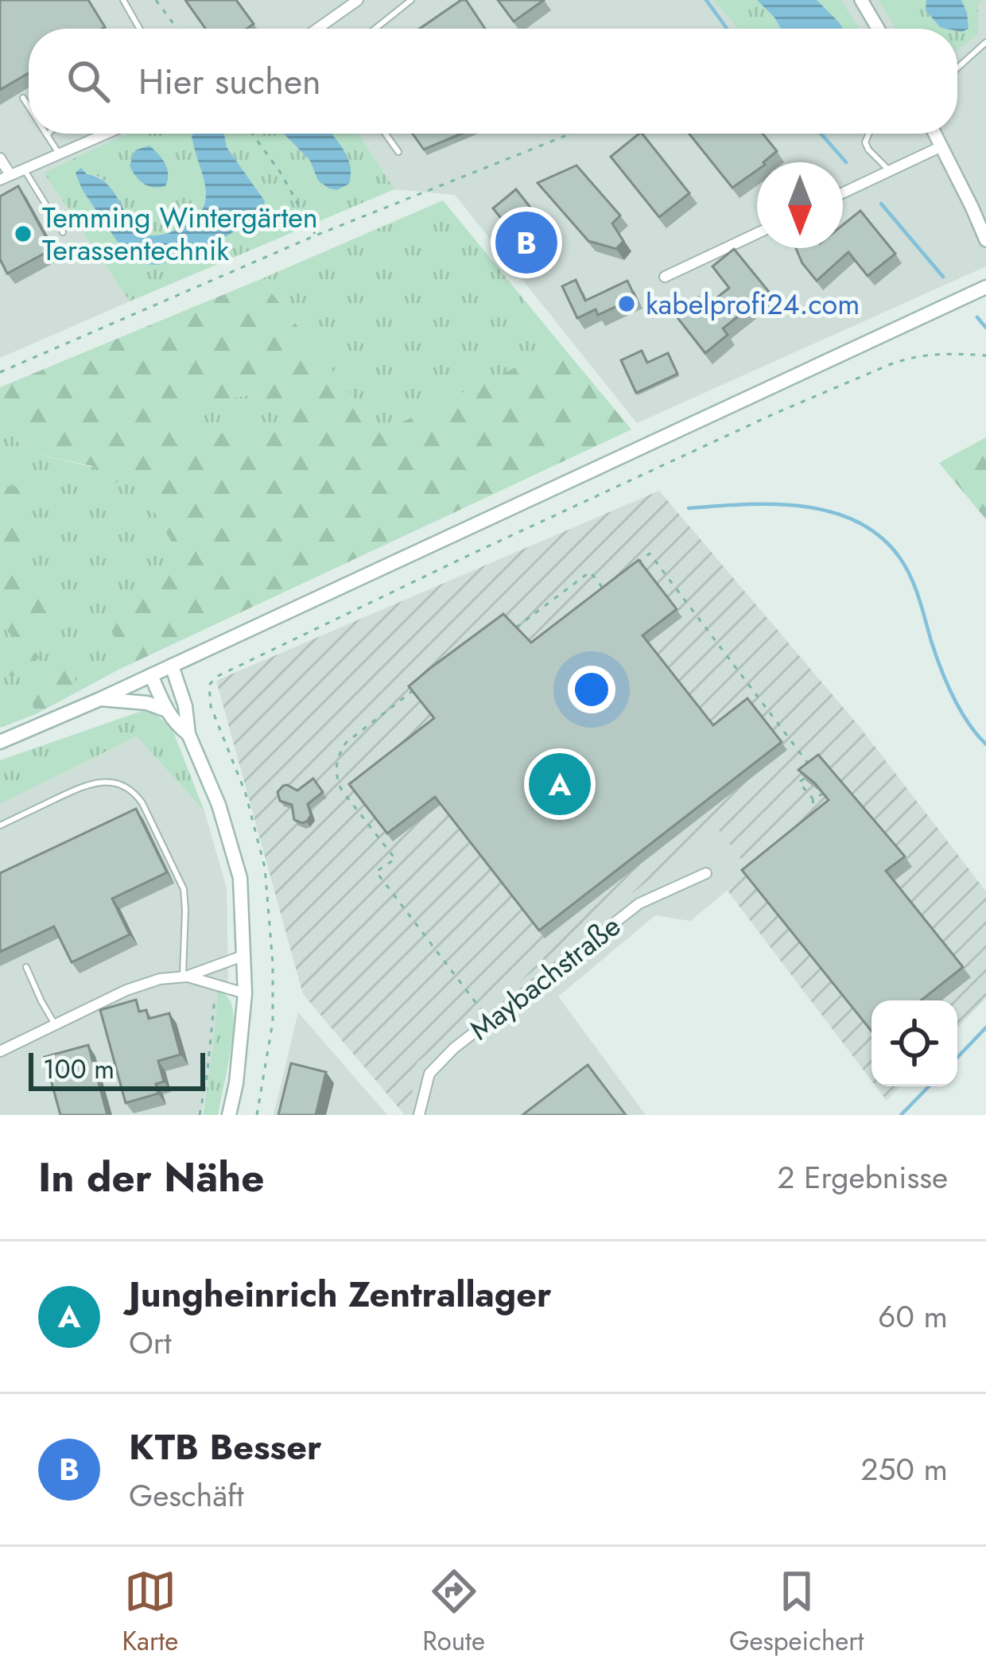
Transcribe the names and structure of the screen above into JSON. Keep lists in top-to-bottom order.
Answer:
{
  "streets": {
    "street": ["Maybachstraße"]
  },
  "places": ["Temming Wintergärten Terassentechnik", "kabelprofi24.com"],
  "scale_bar": "100 m",
  "north": "bottom",
  "page": {
    "search": "Hier suchen",
    "pins": ["B", "A"],
    "scale": "100 m",
    "heading": ["In der Nähe", "2 Ergebnisse"],
    "list": [
      {
        "mark": "A",
        "name": "Jungheinrich Zentrallager",
        "note": "Ort",
        "value": "60 m"
      },
      {
        "mark": "B",
        "name": "KTB Besser",
        "note": "Geschäft",
        "value": "250 m"
      }
    ],
    "nav": ["Karte", "Route", "Gespeichert"]
  }
}
